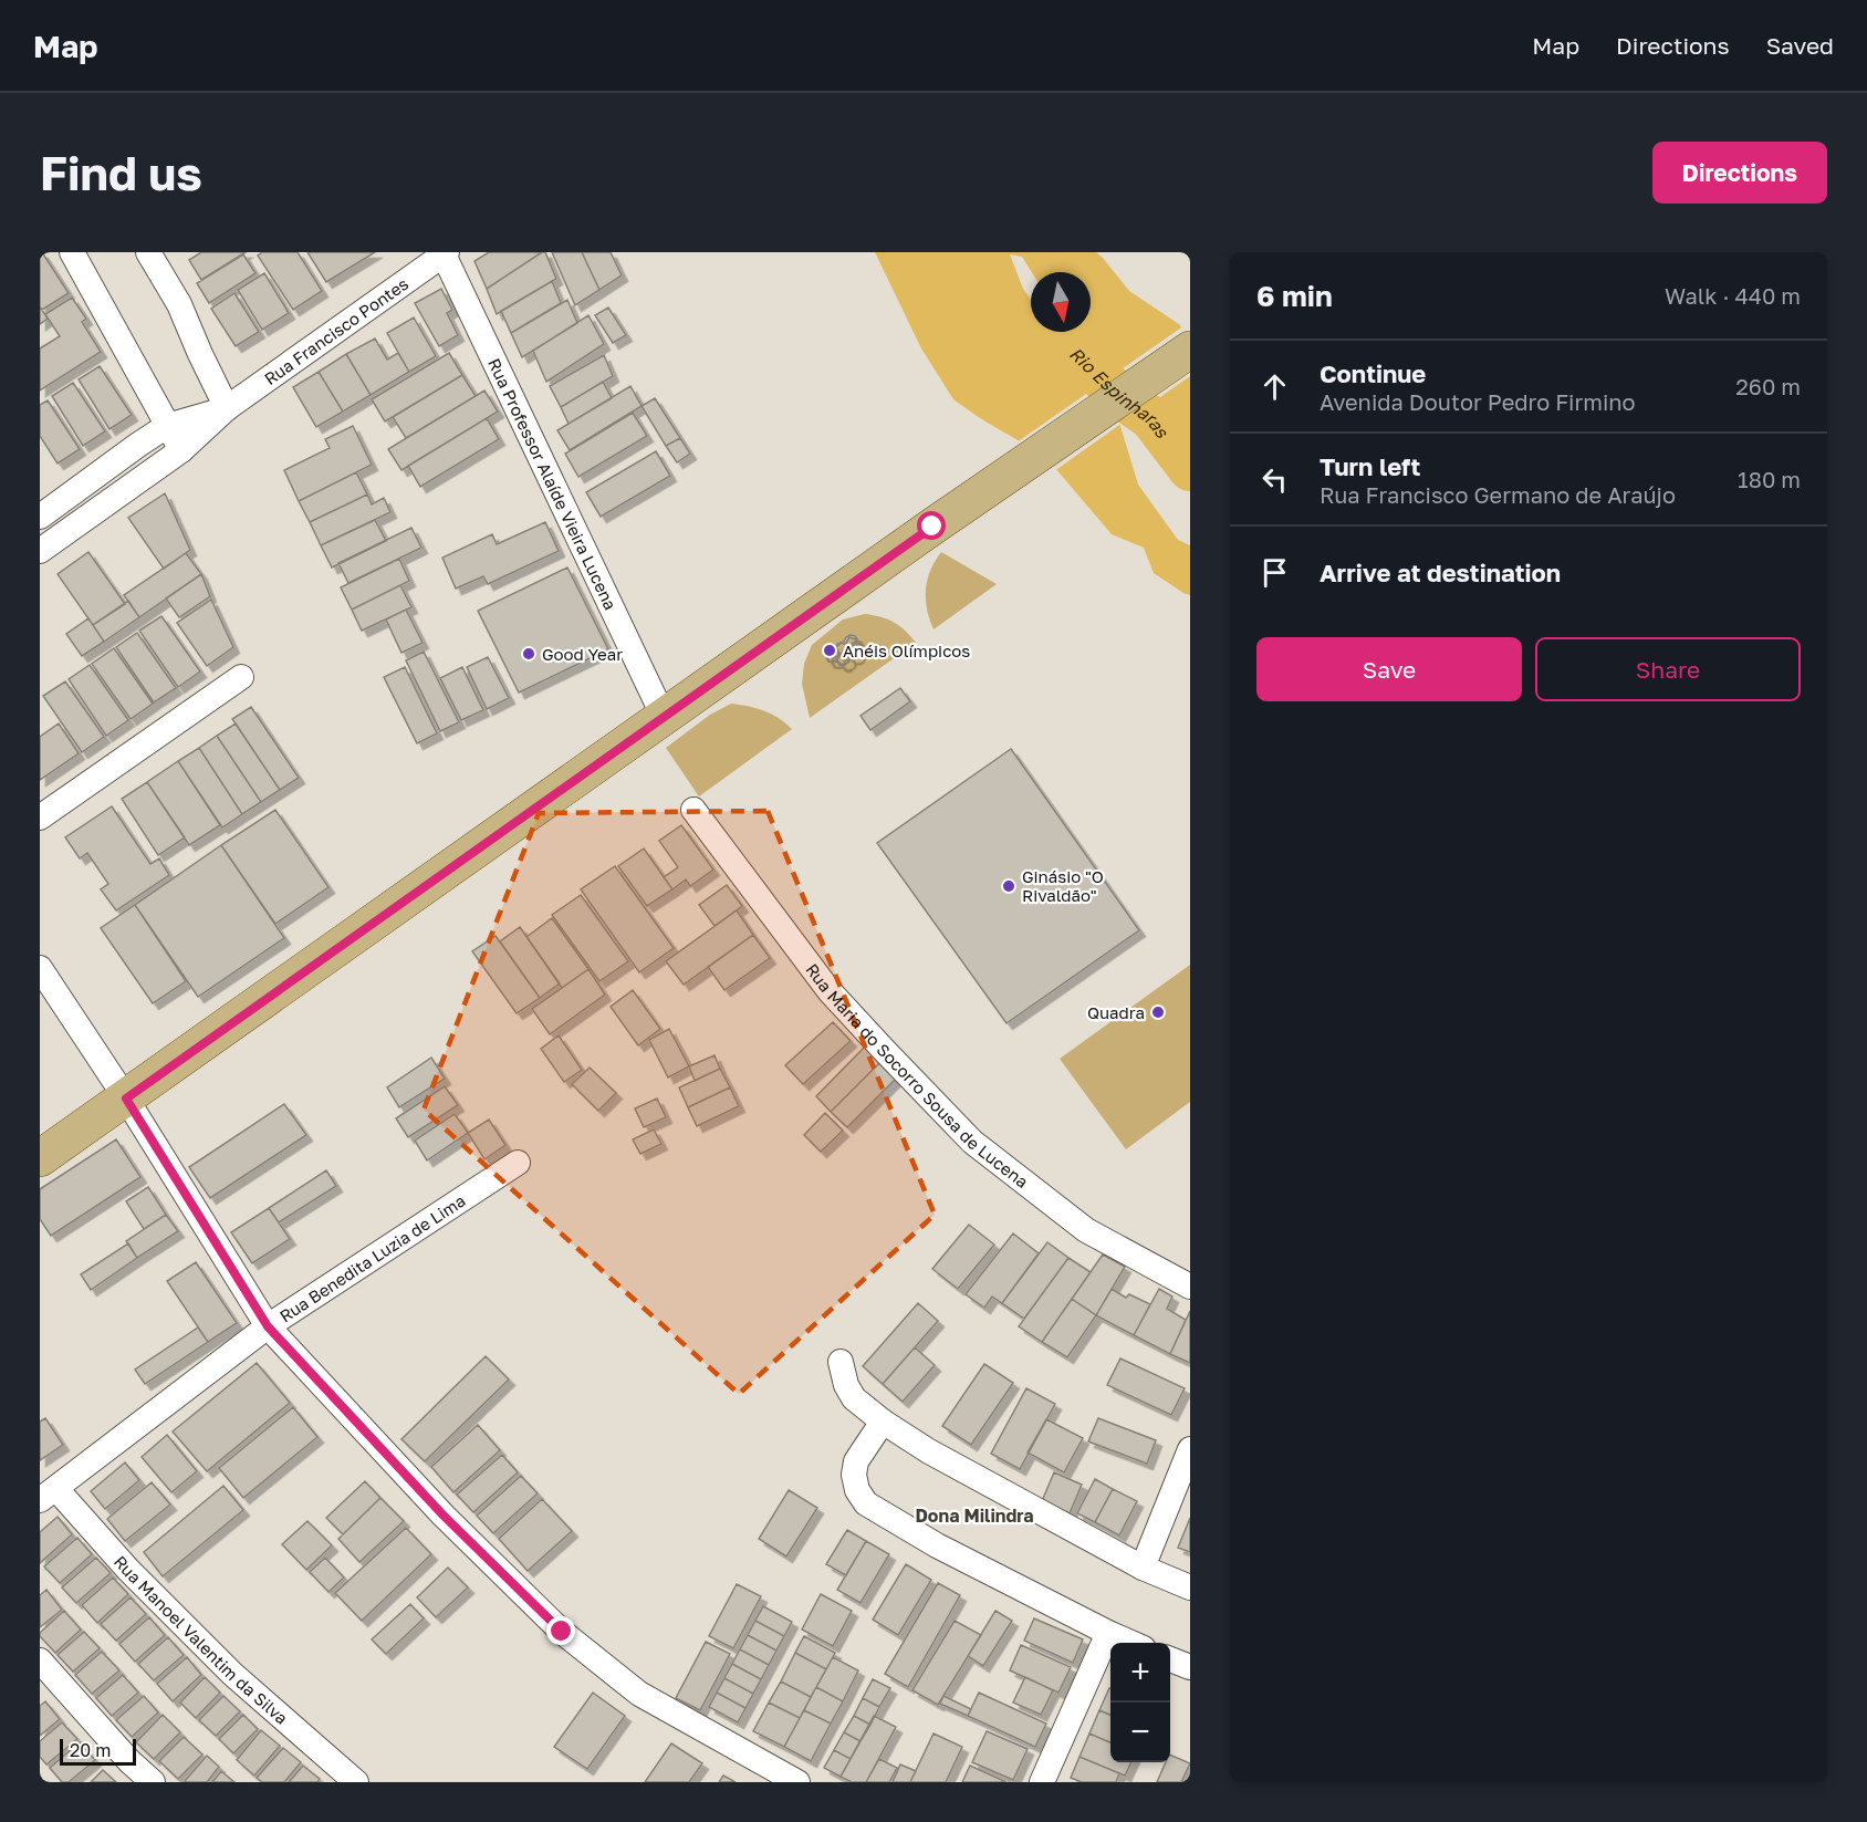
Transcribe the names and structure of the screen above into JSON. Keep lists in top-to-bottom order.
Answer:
{
  "streets": {
    "street": [
      "Rua Francisco Pontes",
      "Rua Professor Alaíde Vieira Lucena",
      "Rua Maria do Socorro Sousa de Lucena",
      "Rua Benedita Luzia de Lima",
      "Rua Manoel Valentim da Silva"
    ]
  },
  "crossings": [
    ["Rua Francisco Pontes", "Rua Professor Alaíde Vieira Lucena"],
    ["Rua Benedita Luzia de Lima", "Rua Manoel Valentim da Silva"]
  ],
  "districts": ["Dona Milindra"],
  "water": ["Rio Espinharas"],
  "places": [
    "Anéis Olímpicos",
    "Good Year",
    "Ginásio \"O Rivaldão\"",
    "Quadra"
  ],
  "scale_bar": "20 m",
  "north": "bottom",
  "page": {
    "header": "Map",
    "nav": ["Map", "Directions", "Saved"],
    "buttons": [
      "Directions",
      ["Save", "Share"]
    ],
    "title": "Find us",
    "heading": ["6 min", "Walk · 440 m"],
    "list": [
      ["Continue", "Avenida Doutor Pedro Firmino", "260 m"],
      ["Turn left", "Rua Francisco Germano de Araújo", "180 m"],
      "Arrive at destination"
    ],
    "map_buttons": ["+", "−"],
    "scale": "20 m"
  }
}
